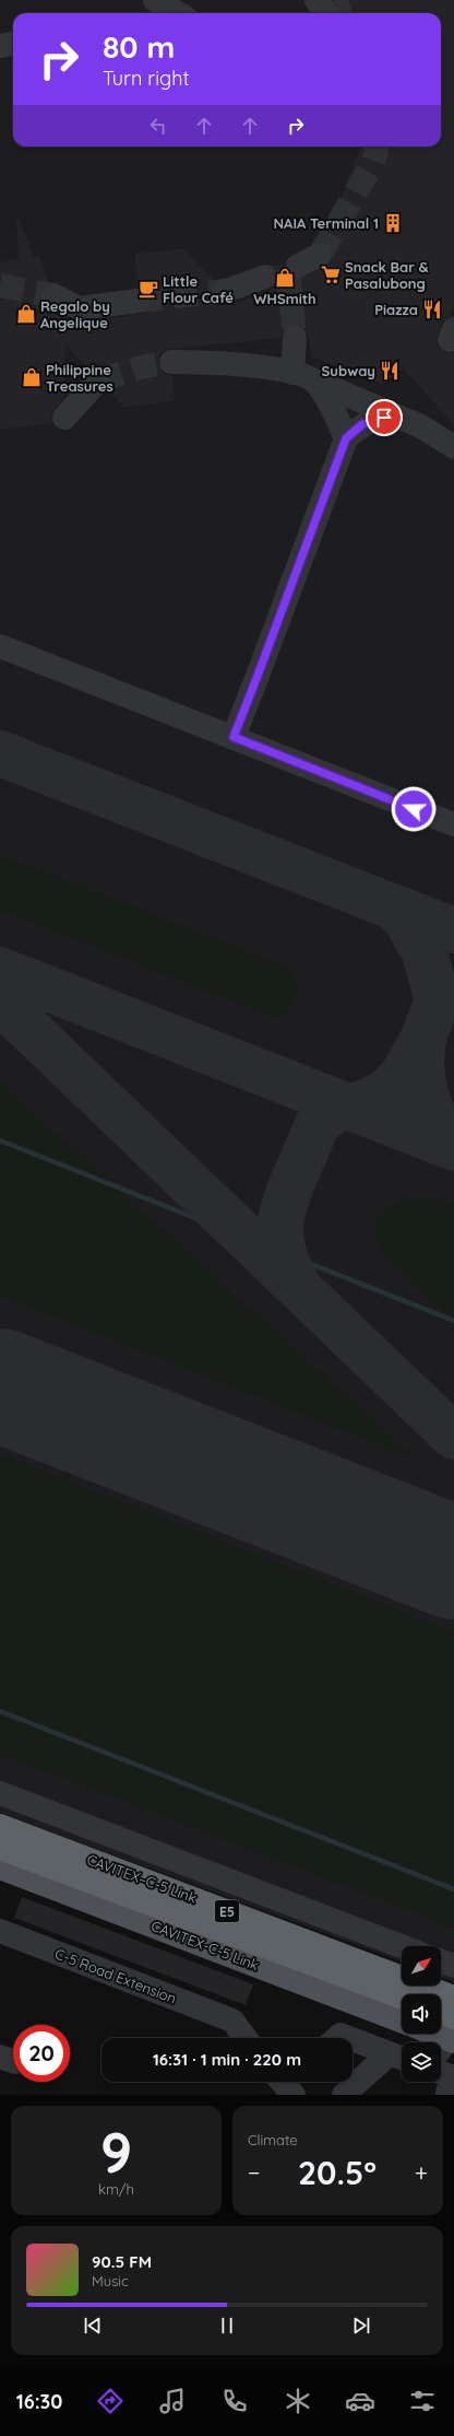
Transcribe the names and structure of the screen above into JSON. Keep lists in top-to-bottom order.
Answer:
{
  "streets": {
    "highway": ["CAVITEX–C-5 Link", "E5"],
    "main road": ["CAVITEX-C-5 Link"],
    "street": ["C-5 Road Extension"]
  },
  "places": {
    "building": ["NAIA Terminal 1"],
    "supermarket": ["Snack Bar & Pasalubong"],
    "shop": ["WHSmith", "Regalo by Angelique", "Philippine Treasures"],
    "cafe": ["Little Flour Café"],
    "restaurant": ["Piazza", "Subway"]
  },
  "north": "top right",
  "page": {
    "turn": ["80 m", "Turn right"],
    "limit": "20",
    "trip": "16:31 · 1 min · 220 m",
    "tile": [
      ["9", "km/h"],
      "Climate"
    ],
    "heat": ["−", "20.5°", "+"],
    "song": ["90.5 FM", "Music"],
    "tabs": "16:30"
  }
}
